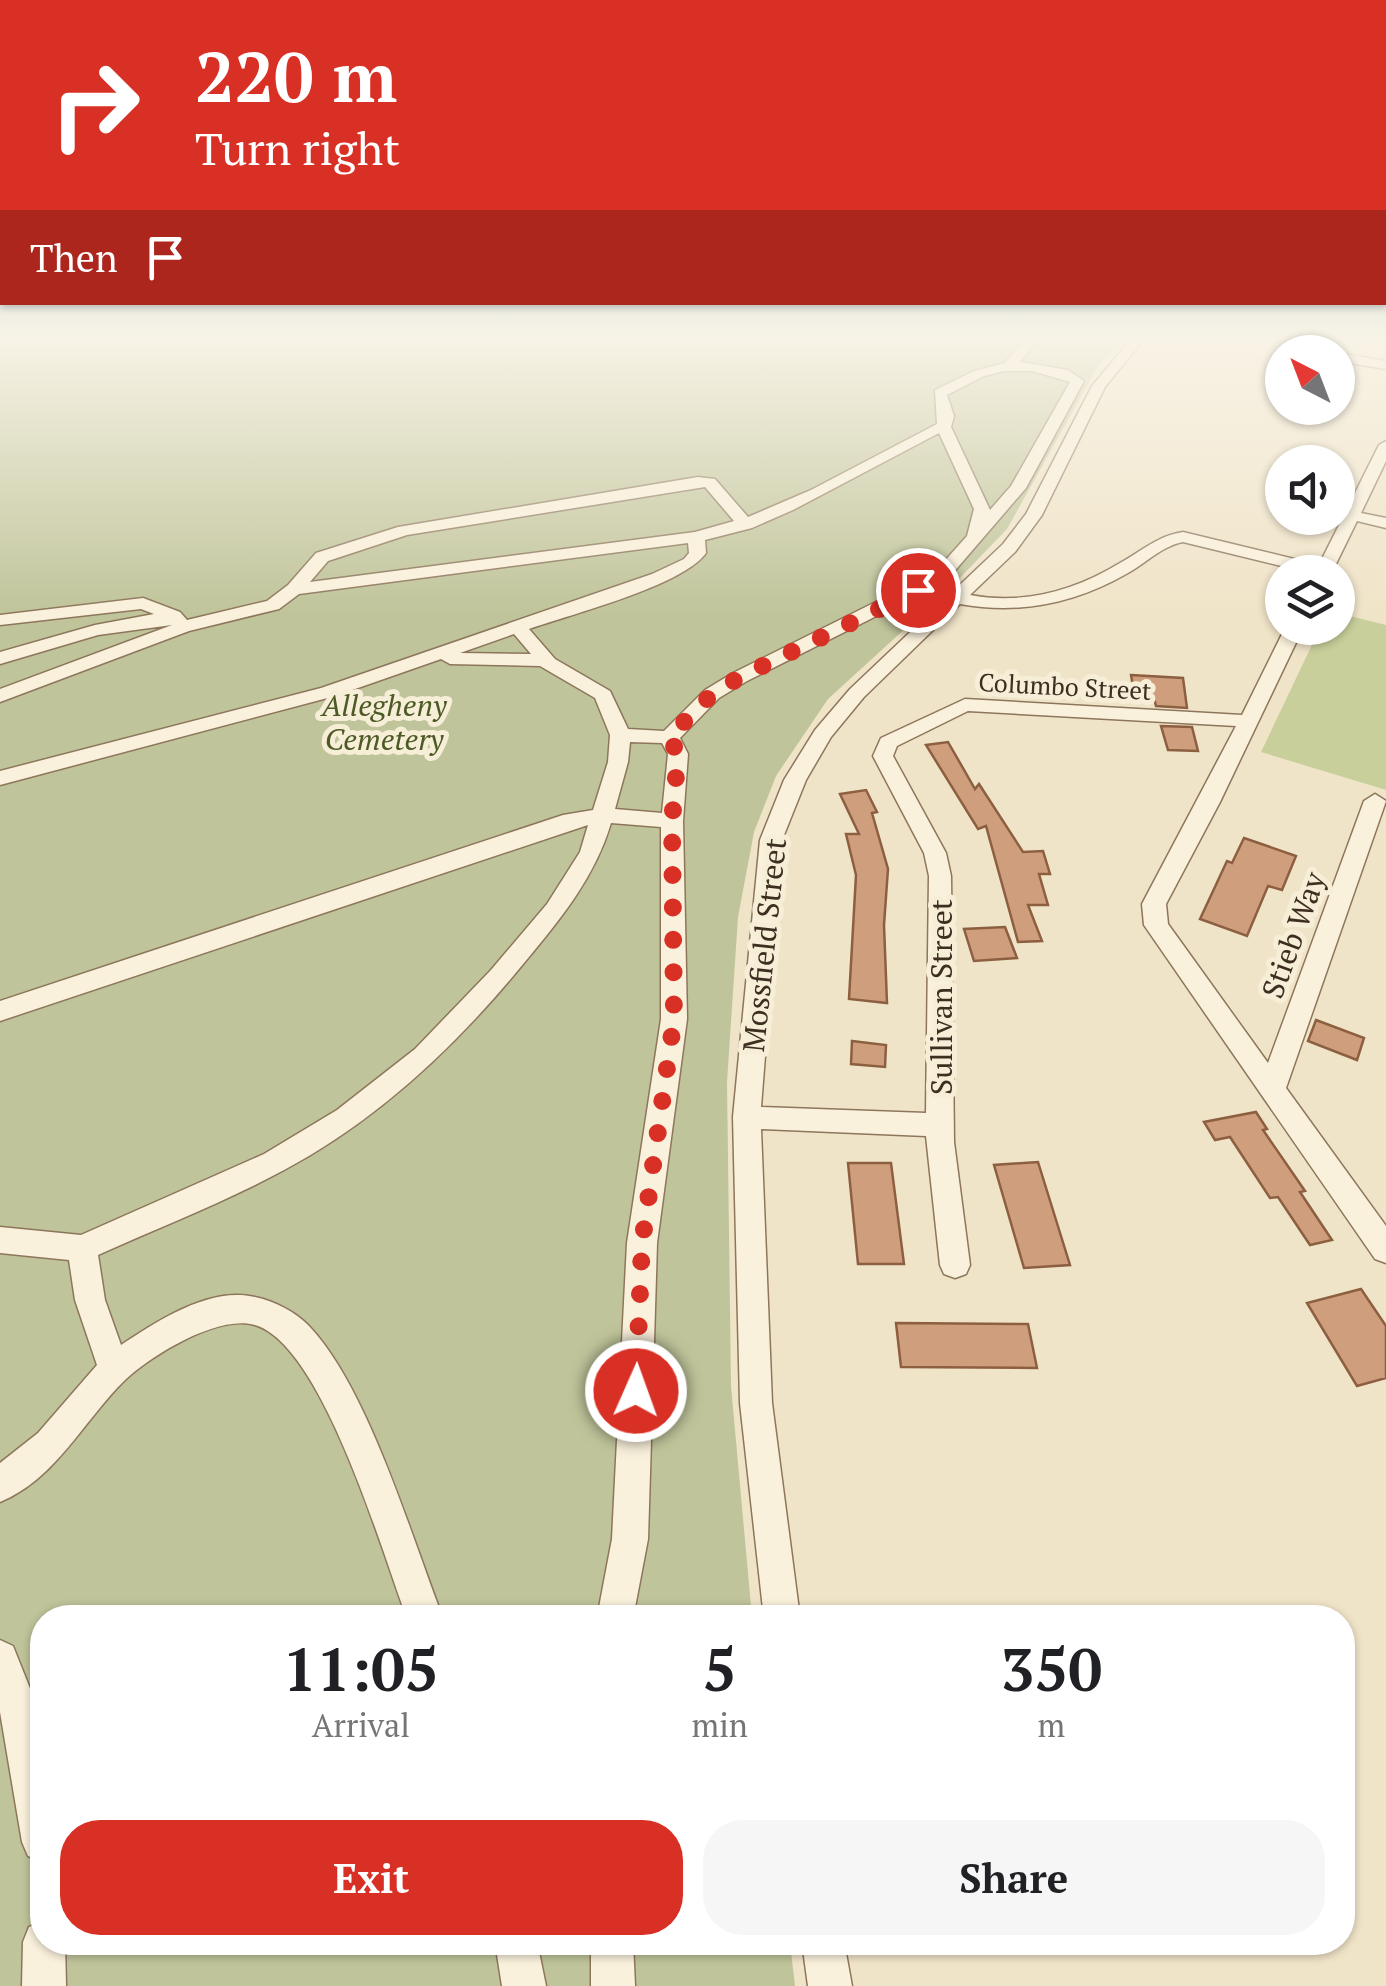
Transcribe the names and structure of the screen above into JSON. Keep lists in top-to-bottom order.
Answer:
{
  "streets": {
    "street": [
      "Columbo Street",
      "Stieb Way",
      "Mossfield Street",
      "Sullivan Street"
    ]
  },
  "crossings": [
    ["Columbo Street", "Sullivan Street"]
  ],
  "parks": ["Allegheny Cemetery"],
  "north": "top left",
  "page": {
    "turn": ["220 m", "Turn right"],
    "then": "Then",
    "eta": [
      "11:05",
      "Arrival",
      "5",
      "min",
      "350",
      "m"
    ],
    "buttons": ["Exit", "Share"]
  }
}
